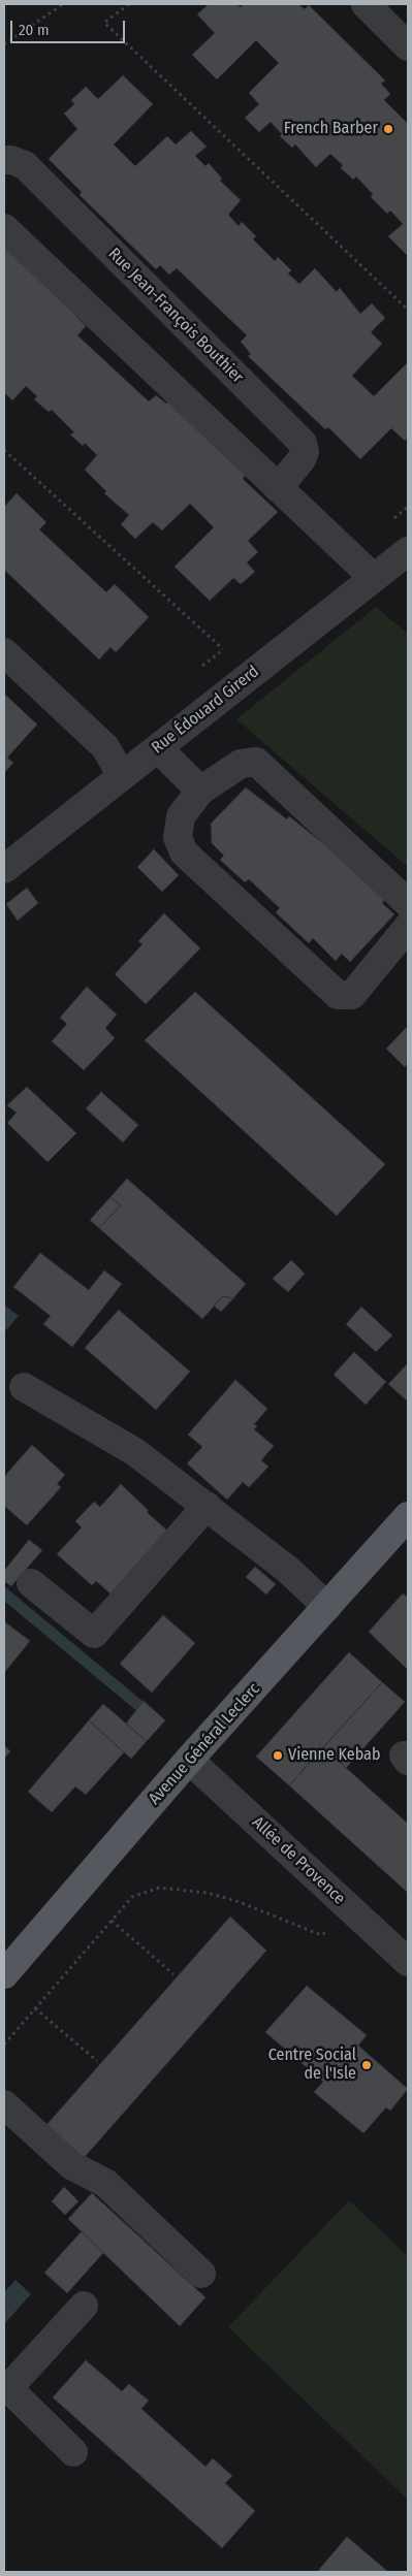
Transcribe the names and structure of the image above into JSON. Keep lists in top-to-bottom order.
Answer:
{
  "streets": {
    "main road": ["Avenue Général Leclerc"],
    "street": ["Rue Jean-François Bouthier", "Rue Édouard Girerd", "Allée de Provence"]
  },
  "crossings": [
    ["Avenue Général Leclerc", "Allée de Provence"]
  ],
  "places": ["French Barber", "Vienne Kebab", "Centre Social de l'Isle"],
  "scale_bar": "20 m"
}
